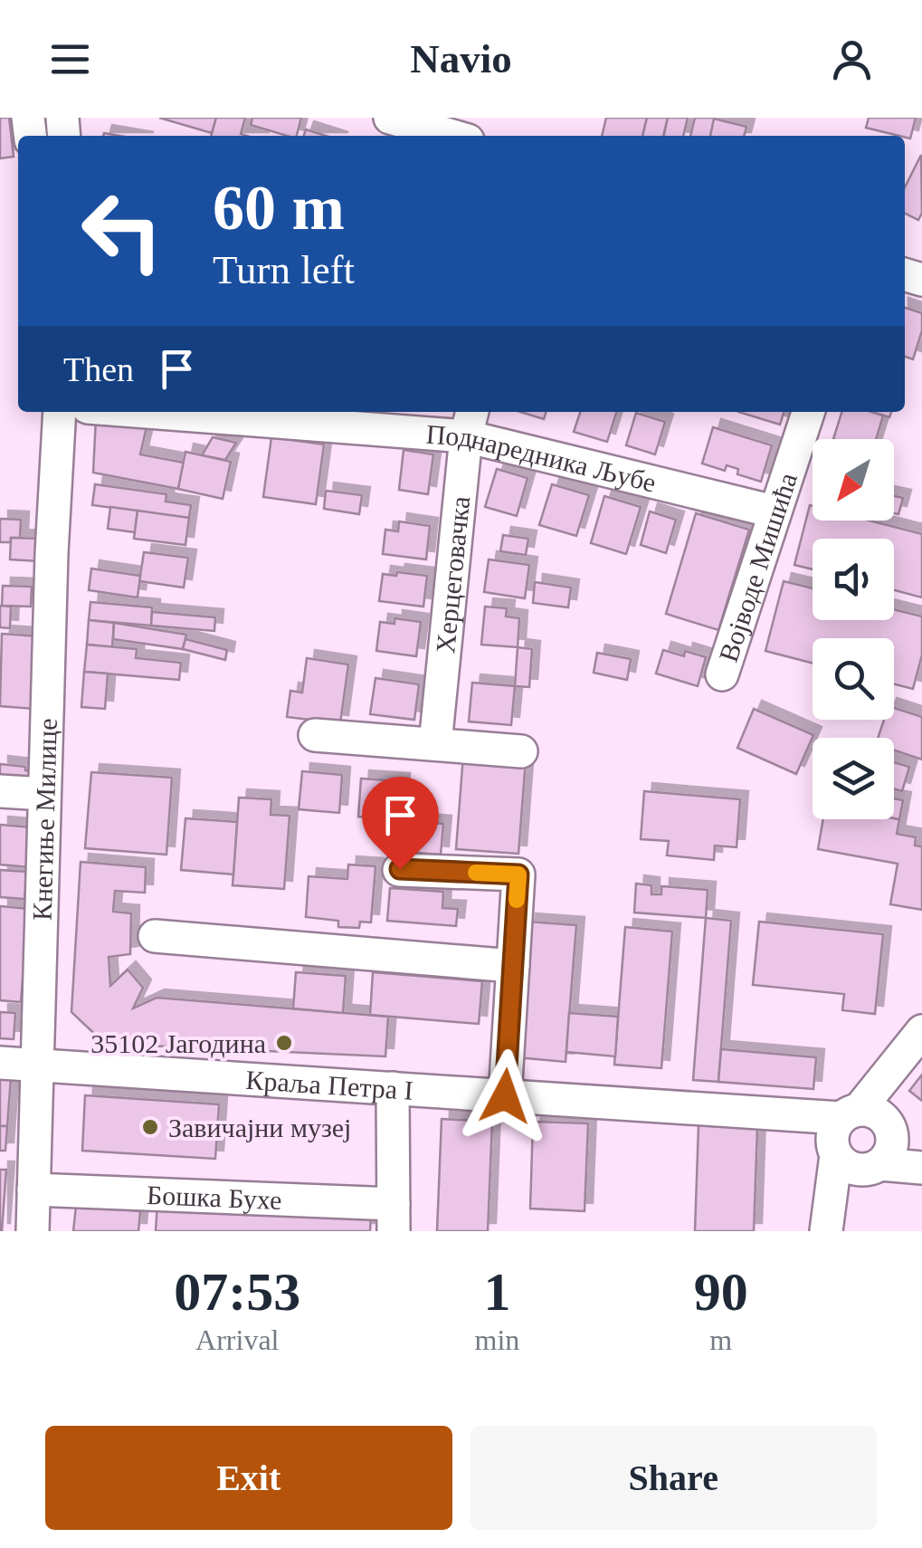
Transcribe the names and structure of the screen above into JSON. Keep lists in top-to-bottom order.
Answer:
{
  "streets": {
    "street": [
      "Поднаредника Љубе",
      "Војводе Мишића",
      "Херцеговачка",
      "Кнегиње Милице",
      "Краља Петра I",
      "Бошка Бухе"
    ]
  },
  "crossings": [
    ["Поднаредника Љубе", "Војводе Мишића"],
    ["Поднаредника Љубе", "Херцеговачка"],
    ["Кнегиње Милице", "Краља Петра I"],
    ["Кнегиње Милице", "Бошка Бухе"]
  ],
  "places": ["35102 Јагодина", "Завичајни музеј"],
  "north": "bottom left",
  "page": {
    "header": "Navio",
    "turn": ["60 m", "Turn left"],
    "then": "Then",
    "eta": [
      "07:53",
      "Arrival",
      "1",
      "min",
      "90",
      "m"
    ],
    "buttons": ["Exit", "Share"]
  }
}
